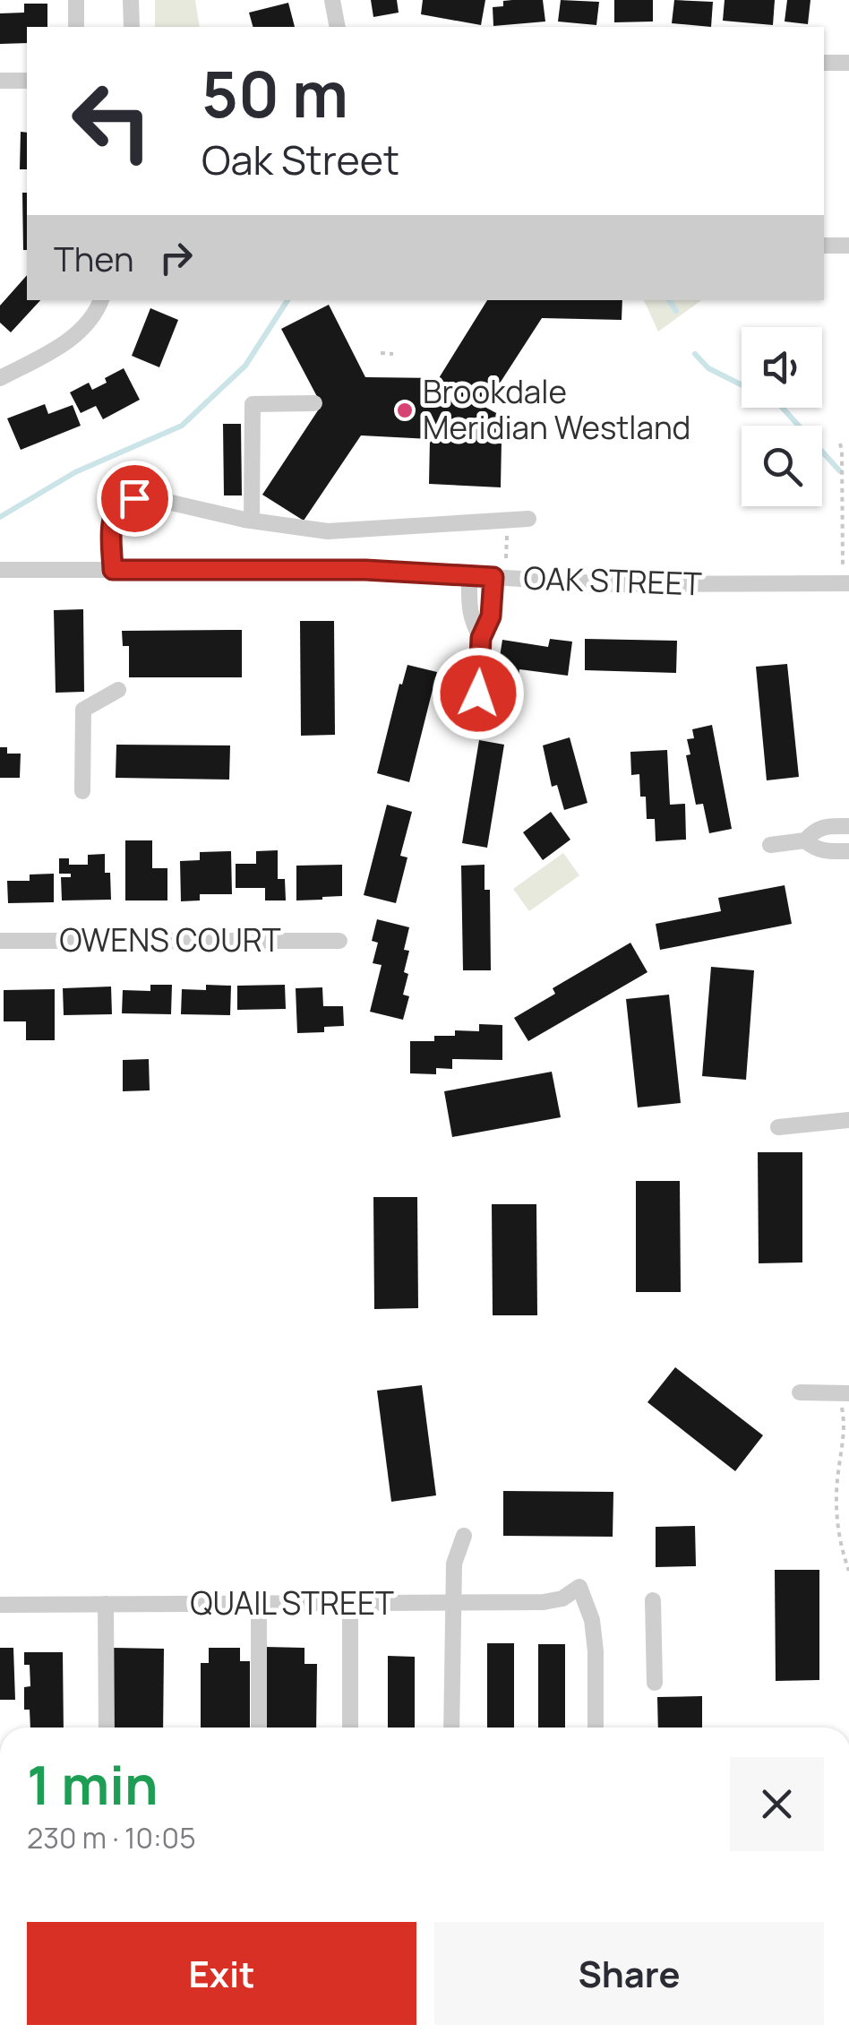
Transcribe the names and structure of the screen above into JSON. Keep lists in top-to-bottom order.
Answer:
{
  "streets": {
    "street": ["OAK STREET", "OWENS COURT", "QUAIL STREET"]
  },
  "places": ["Brookdale Meridian Westland"],
  "page": {
    "turn": ["50 m", "Oak Street"],
    "then": "Then",
    "heading": ["1 min", "230 m · 10:05"],
    "buttons": ["Exit", "Share"]
  }
}
